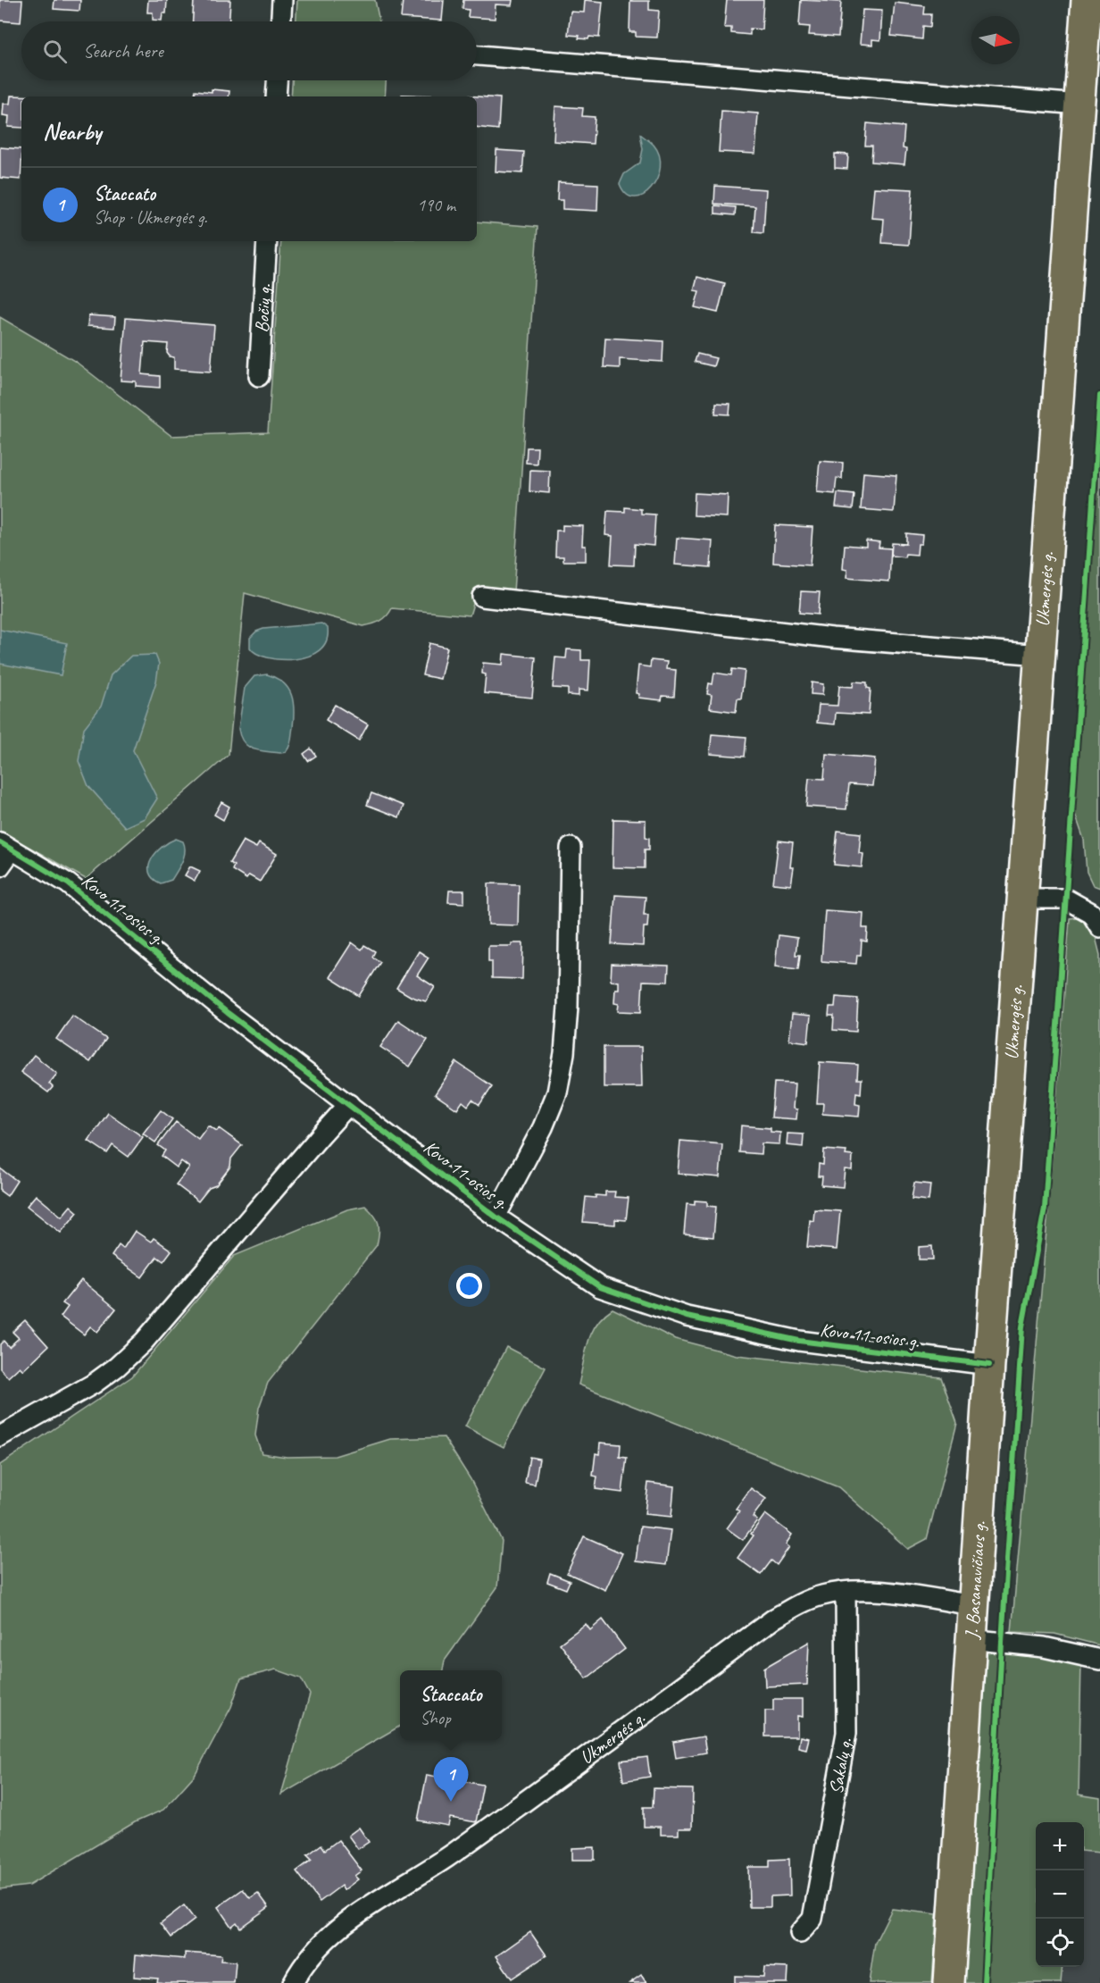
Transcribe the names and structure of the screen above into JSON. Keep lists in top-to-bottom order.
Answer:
{
  "streets": {
    "highway": ["Ukmergės g.", "J. Basanavičiaus g."],
    "street": ["Bočių g.", "Kovo 11-osios g.", "Sakalų g."]
  },
  "crossings": [
    ["Ukmergės g.", "J. Basanavičiaus g."],
    ["Ukmergės g.", "Sakalų g."],
    ["Kovo 11-osios g.", "J. Basanavičiaus g."]
  ],
  "north": "right",
  "page": {
    "search": "Search here",
    "heading": "Nearby",
    "list": [
      {
        "mark": "1",
        "name": "Staccato",
        "note": "Shop · Ukmergės g.",
        "value": "190 m"
      }
    ],
    "popup": ["Staccato", "Shop"],
    "pins": "1",
    "map_buttons": ["+", "−"]
  }
}
